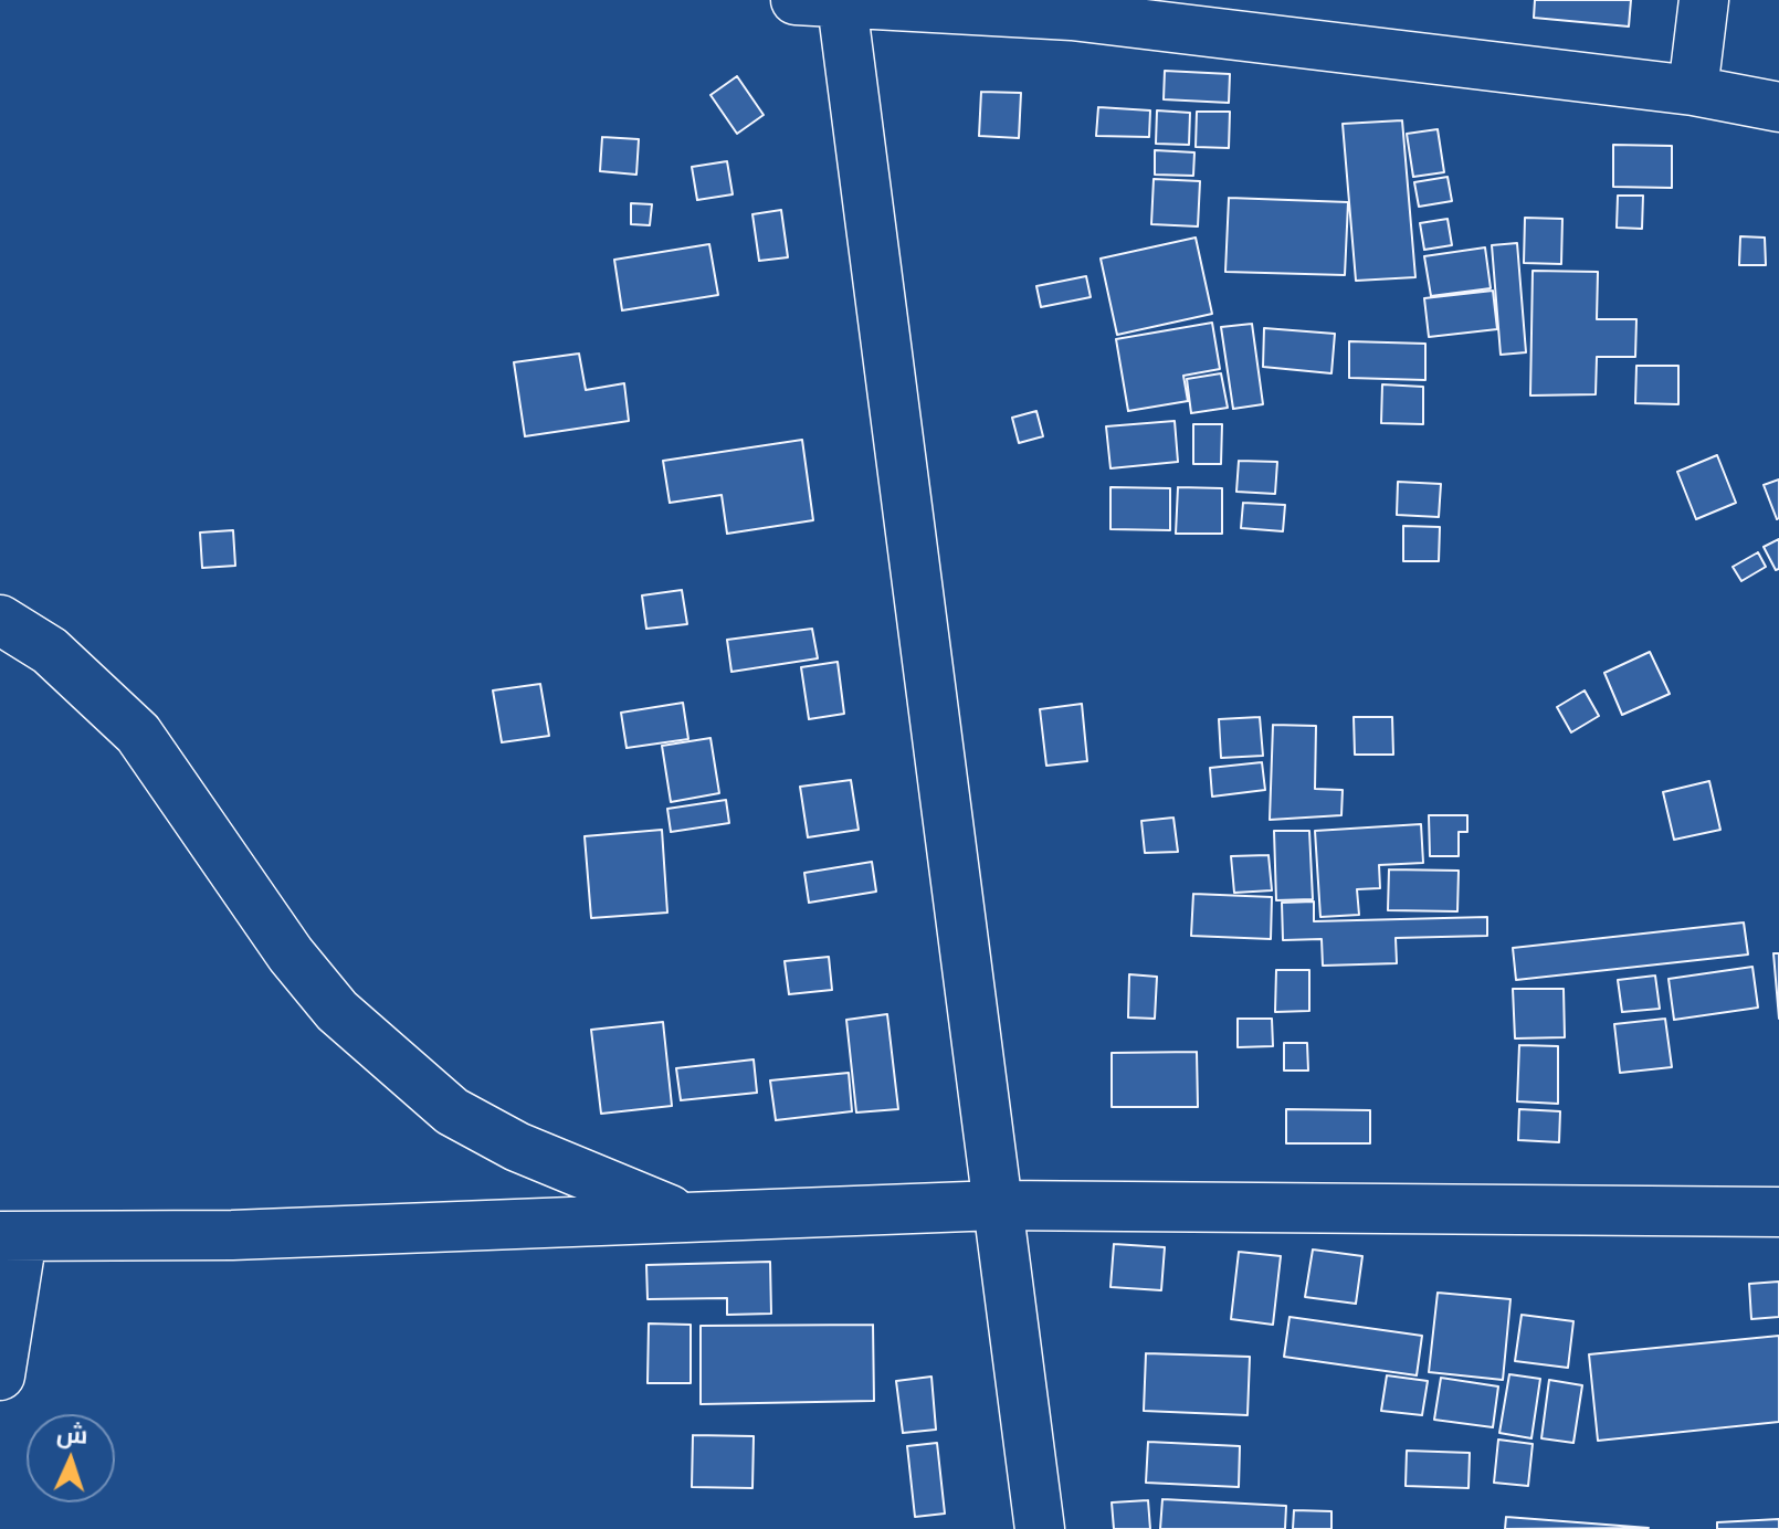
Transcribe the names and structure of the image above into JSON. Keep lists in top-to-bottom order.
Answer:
{
  "north": "top"
}
